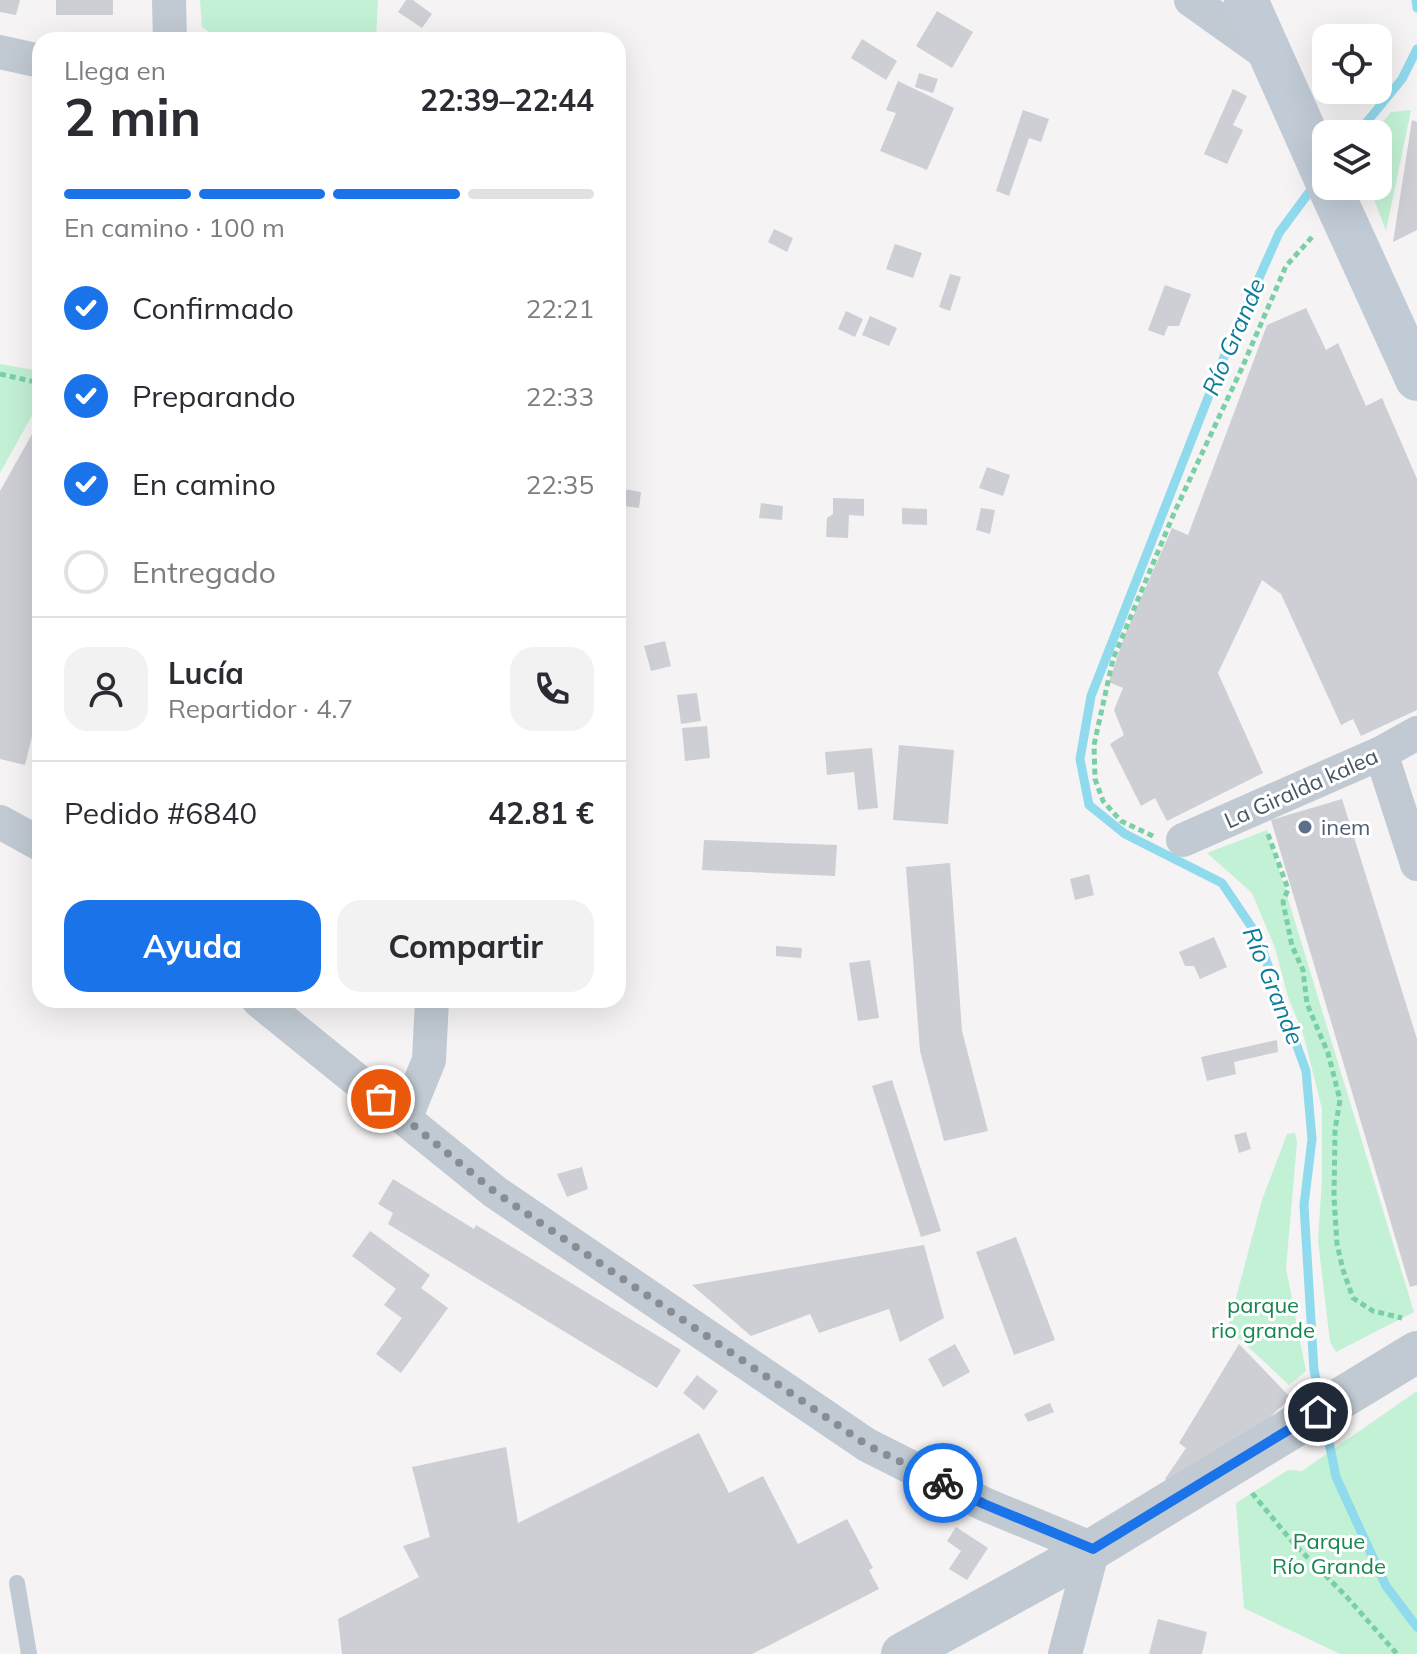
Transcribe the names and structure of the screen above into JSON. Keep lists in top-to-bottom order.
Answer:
{
  "streets": {
    "street": ["La Giralda kalea"]
  },
  "water": ["Río Grande"],
  "parks": ["parque rio grande", "Parque Río Grande"],
  "places": ["inem"],
  "page": {
    "heading": ["2 min", "Llega en", "22:39–22:44"],
    "panel": [
      "Lucía",
      "Repartidor · 4.7",
      "Pedido #6840",
      "42.81 €"
    ],
    "bar": "En camino · 100 m",
    "list": [
      ["Confirmado", "22:21"],
      ["Preparando", "22:33"],
      ["En camino", "22:35"],
      "Entregado"
    ],
    "buttons": ["Ayuda", "Compartir"]
  }
}
